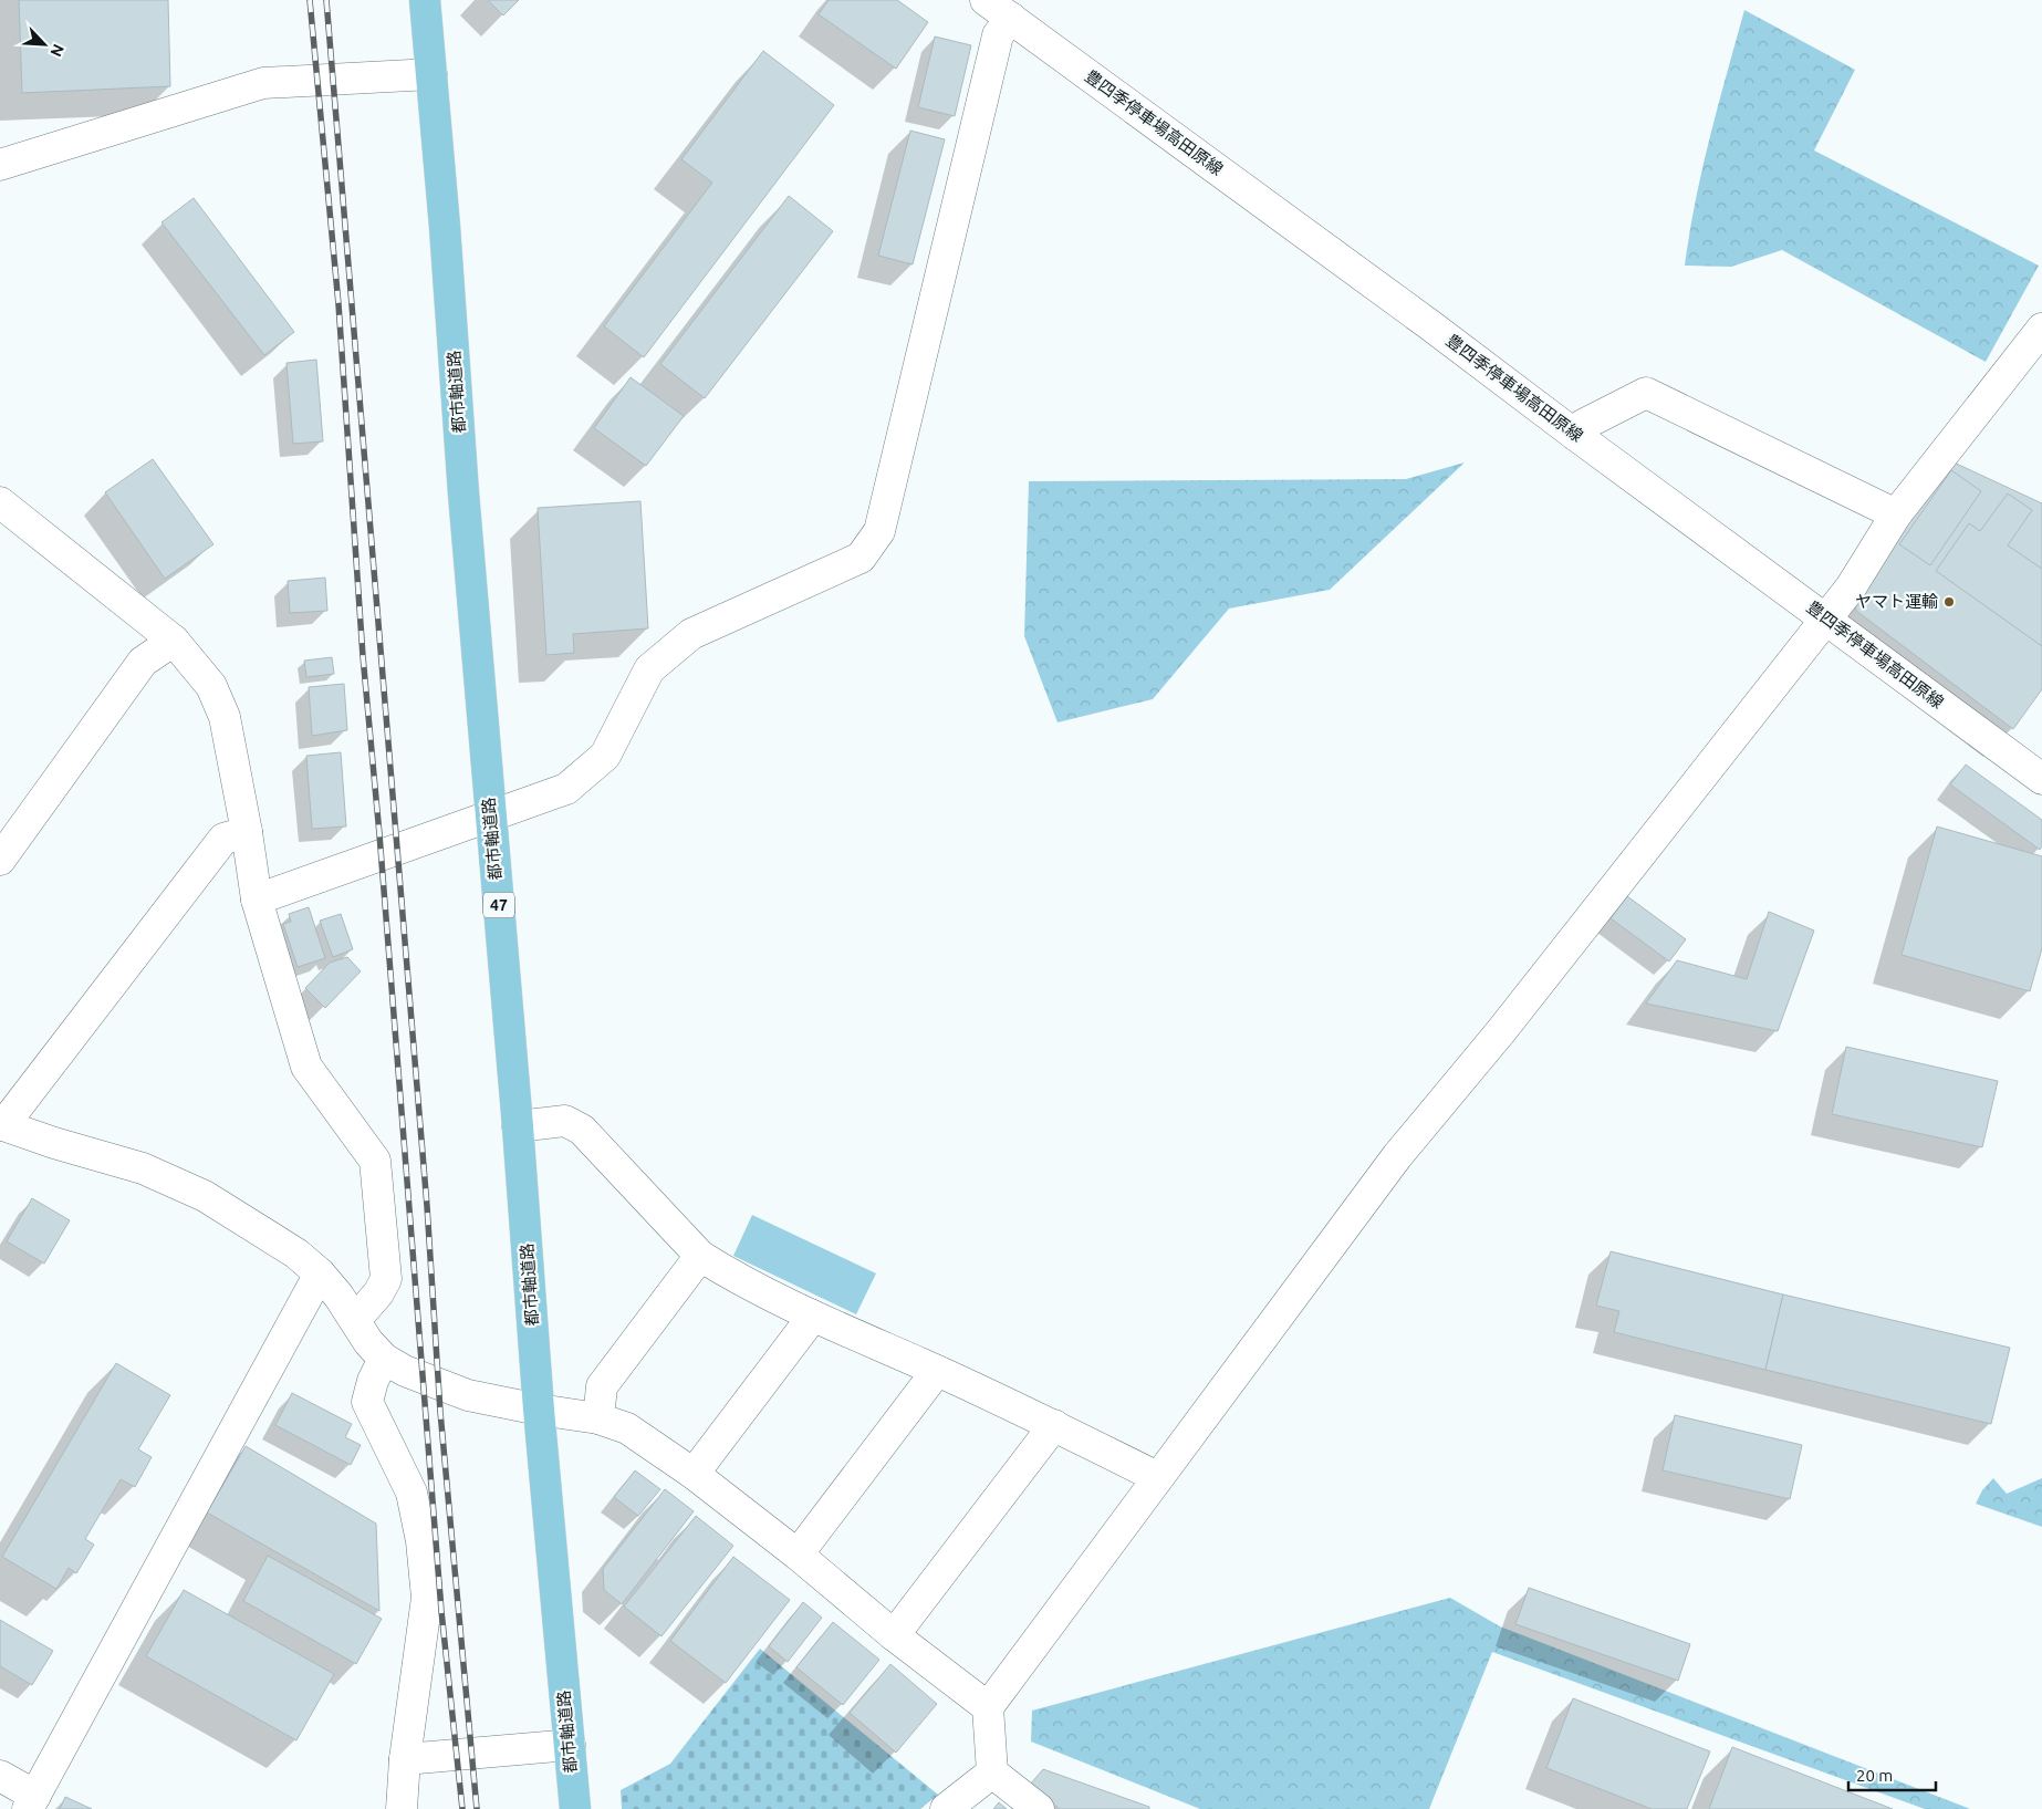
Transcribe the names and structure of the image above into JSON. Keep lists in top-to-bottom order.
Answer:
{
  "streets": {
    "main road": ["都市軸道路", "47"],
    "street": ["豊四季停車場高田原線"]
  },
  "places": ["ヤマト運輸"],
  "scale_bar": "20 m",
  "north": "bottom right"
}
